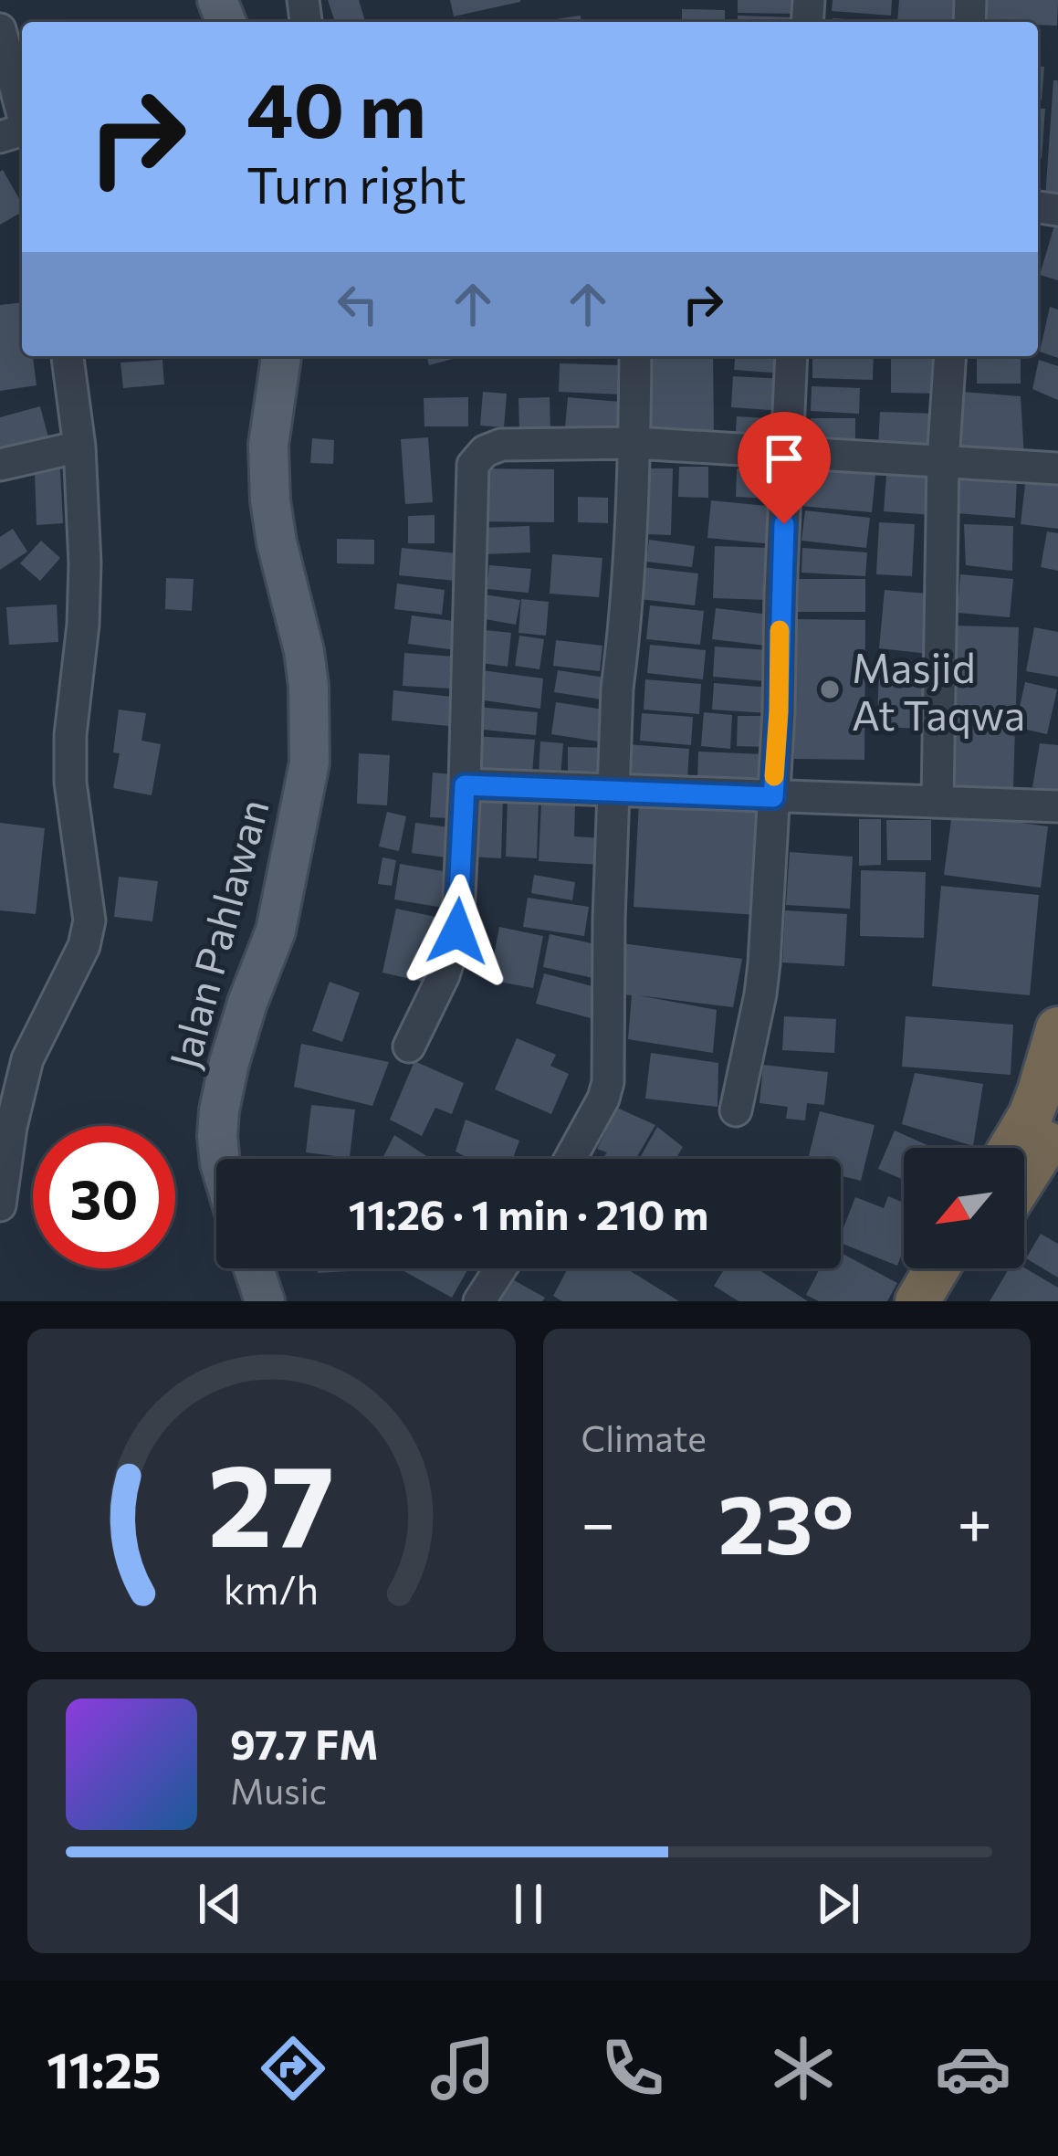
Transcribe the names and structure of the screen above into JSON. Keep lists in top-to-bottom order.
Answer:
{
  "streets": {
    "main road": ["Jalan Pahlawan"]
  },
  "places": ["Masjid At Taqwa"],
  "north": "bottom left",
  "page": {
    "turn": ["40 m", "Turn right"],
    "limit": "30",
    "trip": "11:26 · 1 min · 210 m",
    "tile": "Climate",
    "heat": ["−", "23°", "+"],
    "song": ["97.7 FM", "Music"],
    "tabs": "11:25",
    "gauge": ["27", "km/h"]
  }
}
